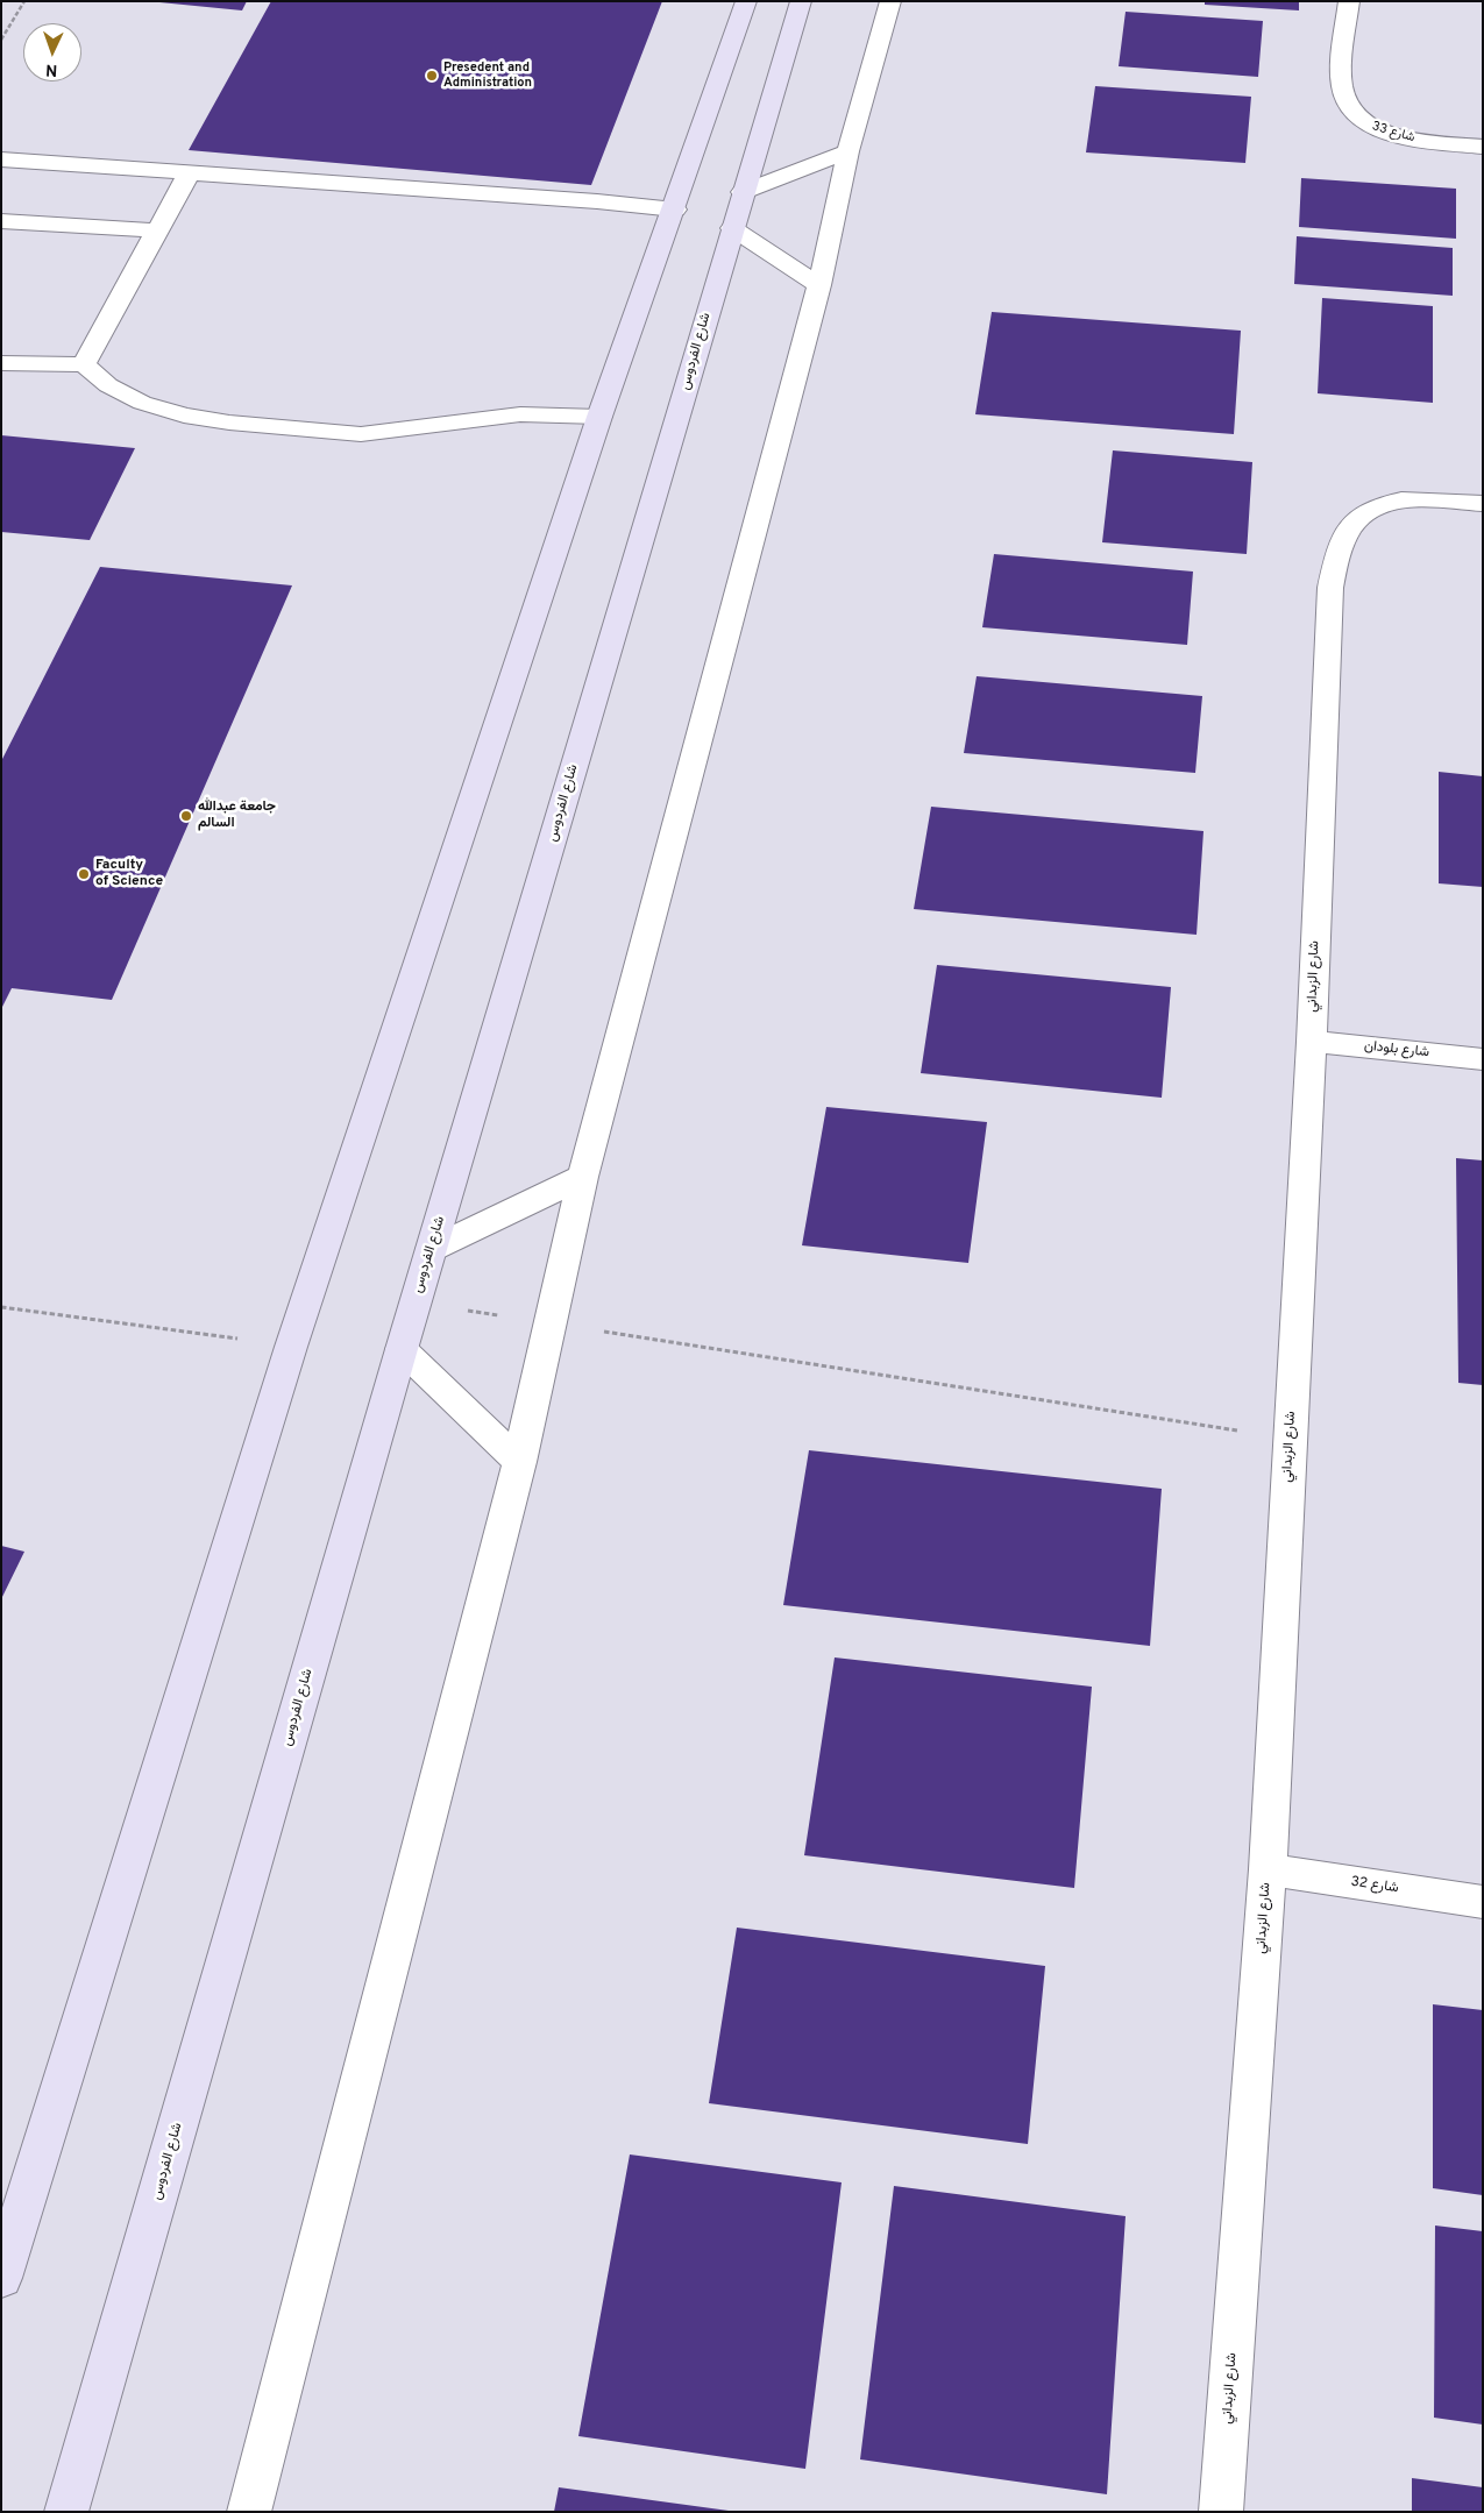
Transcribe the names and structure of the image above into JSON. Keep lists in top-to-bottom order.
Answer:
{
  "streets": {
    "street": [
      "شارع 33",
      "شارع الفردوس",
      "شارع الزبداني",
      "شارع بلودان",
      "شارع 32"
    ]
  },
  "crossings": [
    ["شارع الزبداني", "شارع بلودان"],
    ["شارع الزبداني", "شارع 32"]
  ],
  "places": ["Presedent and Administration", "جامعة عبدالله السالم", "Faculty of Science"],
  "north": "bottom"
}
